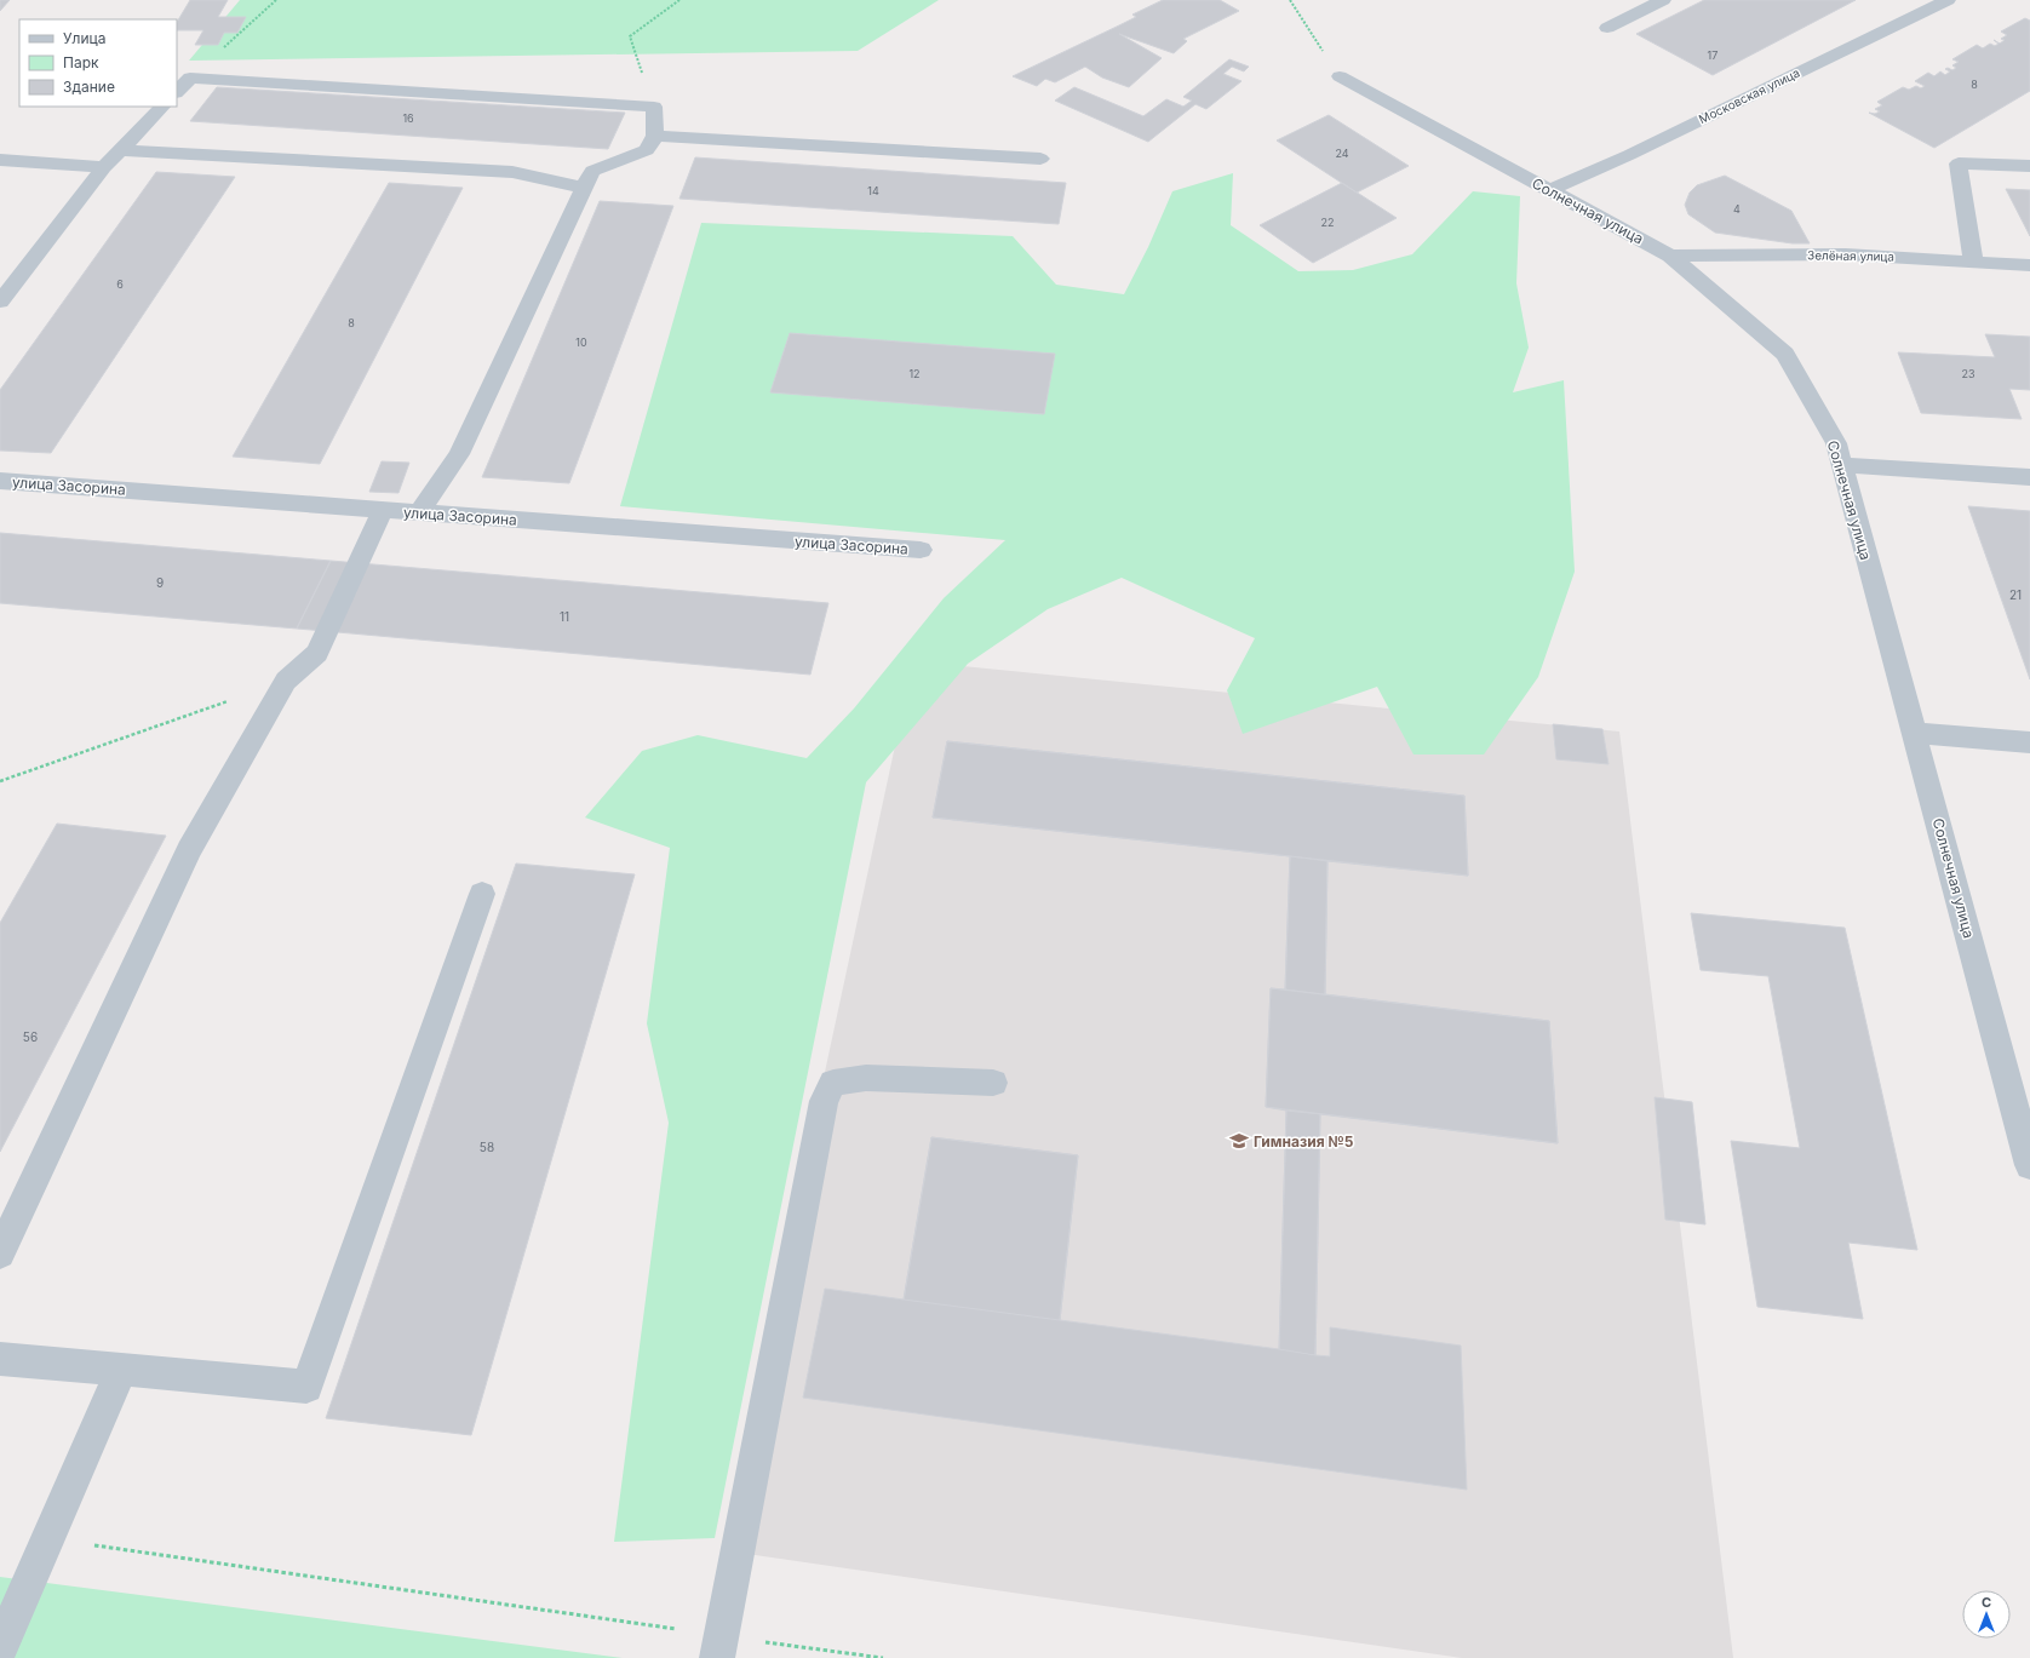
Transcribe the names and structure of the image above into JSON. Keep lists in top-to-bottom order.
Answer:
{
  "streets": {
    "street": [
      "Московская улица",
      "Солнечная улица",
      "Зелёная улица",
      "улица Засорина"
    ]
  },
  "crossings": [
    ["Московская улица", "Солнечная улица"],
    ["Солнечная улица", "Зелёная улица"]
  ],
  "places": {
    "school or university": ["Гимназия №5"]
  },
  "house_numbers": [
    "17",
    "8",
    "16",
    "24",
    "14",
    "4",
    "22",
    "6",
    "8",
    "10",
    "12",
    "23",
    "9",
    "21",
    "11",
    "56",
    "58"
  ],
  "legend": ["Улица", "Парк", "Здание"],
  "north": "top"
}
